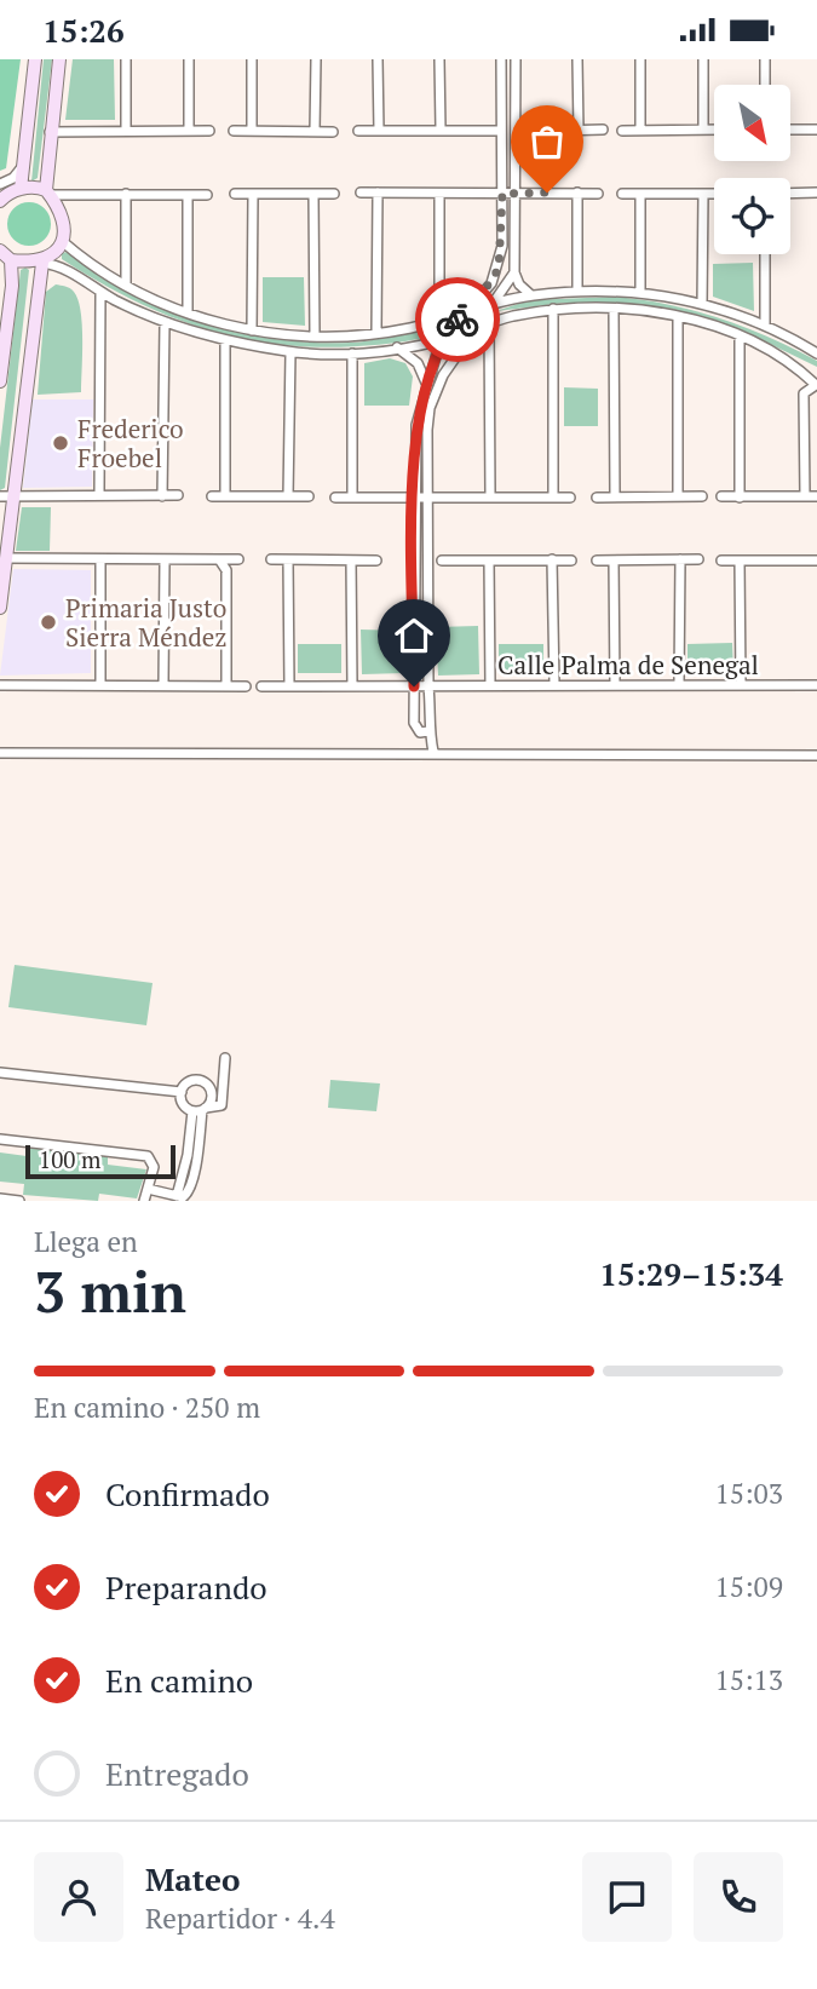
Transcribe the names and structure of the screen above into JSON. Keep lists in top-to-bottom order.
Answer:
{
  "streets": {
    "street": ["Calle Palma de Senegal"]
  },
  "places": ["Frederico Froebel", "Primaria Justo Sierra Méndez"],
  "scale_bar": "100 m",
  "north": "bottom right",
  "page": {
    "status": "15:26",
    "scale": "100 m",
    "heading": ["3 min", "Llega en", "15:29–15:34"],
    "panel": ["Mateo", "Repartidor · 4.4"],
    "bar": "En camino · 250 m",
    "list": [
      ["Confirmado", "15:03"],
      ["Preparando", "15:09"],
      ["En camino", "15:13"],
      "Entregado"
    ]
  }
}
